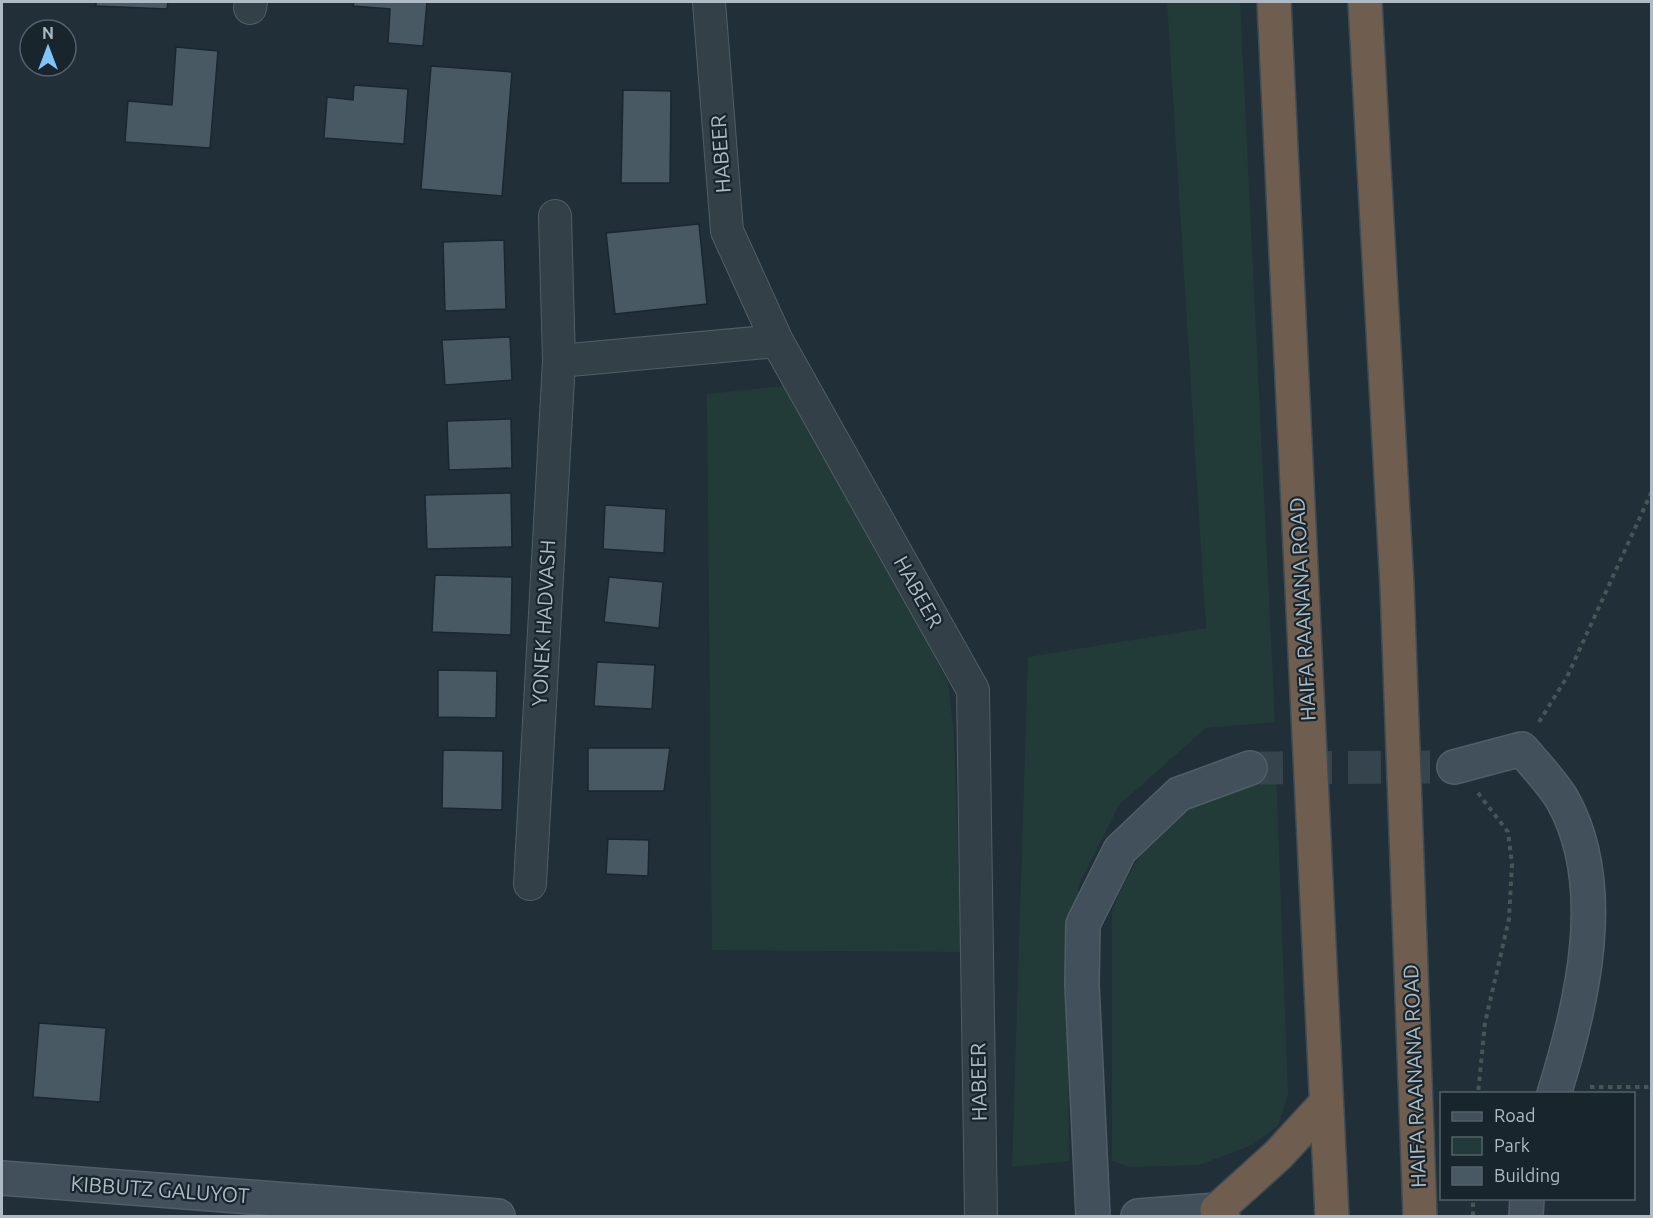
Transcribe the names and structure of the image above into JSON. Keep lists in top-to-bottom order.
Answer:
{
  "streets": {
    "highway": ["HAIFA RAANANA ROAD"],
    "street": ["HABEER", "YONEK HADVASH", "KIBBUTZ GALUYOT"]
  },
  "legend": ["Road", "Park", "Building"],
  "north": "top"
}
